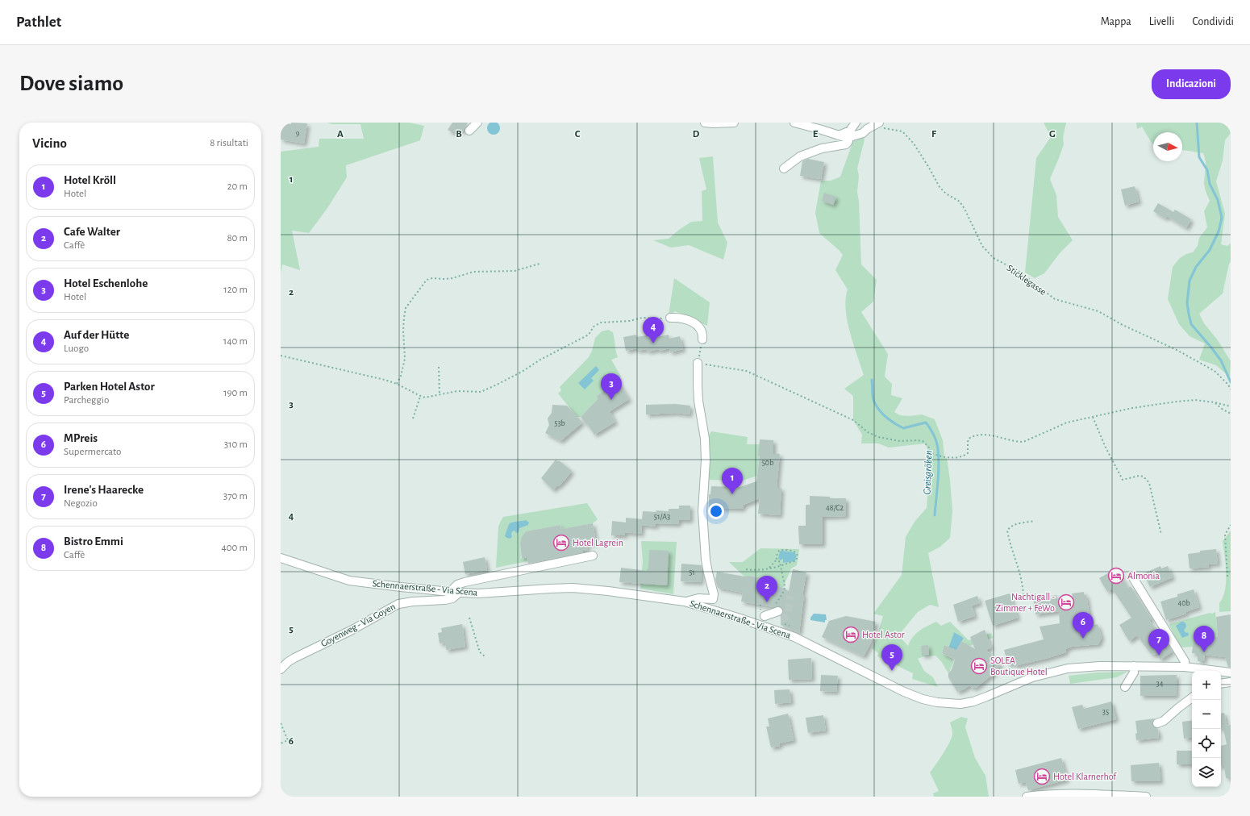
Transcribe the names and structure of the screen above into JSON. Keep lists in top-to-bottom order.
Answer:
{
  "streets": {
    "street": ["Schennaerstraße - Via Scena", "Goyenweg - Via Goyen"],
    "path": ["Sticklegasse"]
  },
  "crossings": [
    ["Schennaerstraße - Via Scena", "Goyenweg - Via Goyen"]
  ],
  "water": ["Greisgröben"],
  "places": {
    "hotel": [
      "Hotel Lagrein",
      "Almonia",
      "Nachtigall - Zimmer + FeWo",
      "Hotel Astor",
      "SOLEA Boutique Hotel",
      "Hotel Klarnerhof"
    ]
  },
  "house_numbers": [
    "9",
    "53b",
    "50b",
    "48/C2",
    "51/A3",
    "51",
    "40b",
    "34",
    "35"
  ],
  "north": "right",
  "page": {
    "header": "Pathlet",
    "nav": ["Mappa", "Livelli", "Condividi"],
    "buttons": "Indicazioni",
    "title": "Dove siamo",
    "heading": ["Vicino", "8 risultati"],
    "list": [
      {
        "mark": "1",
        "name": "Hotel Kröll",
        "note": "Hotel",
        "value": "20 m"
      },
      {
        "mark": "2",
        "name": "Cafe Walter",
        "note": "Caffè",
        "value": "80 m"
      },
      {
        "mark": "3",
        "name": "Hotel Eschenlohe",
        "note": "Hotel",
        "value": "120 m"
      },
      {
        "mark": "4",
        "name": "Auf der Hütte",
        "note": "Luogo",
        "value": "140 m"
      },
      {
        "mark": "5",
        "name": "Parken Hotel Astor",
        "note": "Parcheggio",
        "value": "190 m"
      },
      {
        "mark": "6",
        "name": "MPreis",
        "note": "Supermercato",
        "value": "310 m"
      },
      {
        "mark": "7",
        "name": "Irene's Haarecke",
        "note": "Negozio",
        "value": "370 m"
      },
      {
        "mark": "8",
        "name": "Bistro Emmi",
        "note": "Caffè",
        "value": "400 m"
      }
    ],
    "pins": [
      "4",
      "3",
      "1",
      "2",
      "6",
      "8",
      "7",
      "5"
    ],
    "map_buttons": ["+", "−"]
  },
  "grid": {
    "columns": [
      "A",
      "B",
      "C",
      "D",
      "E",
      "F",
      "G"
    ],
    "rows": [
      "1",
      "2",
      "3",
      "4",
      "5",
      "6"
    ]
  }
}
